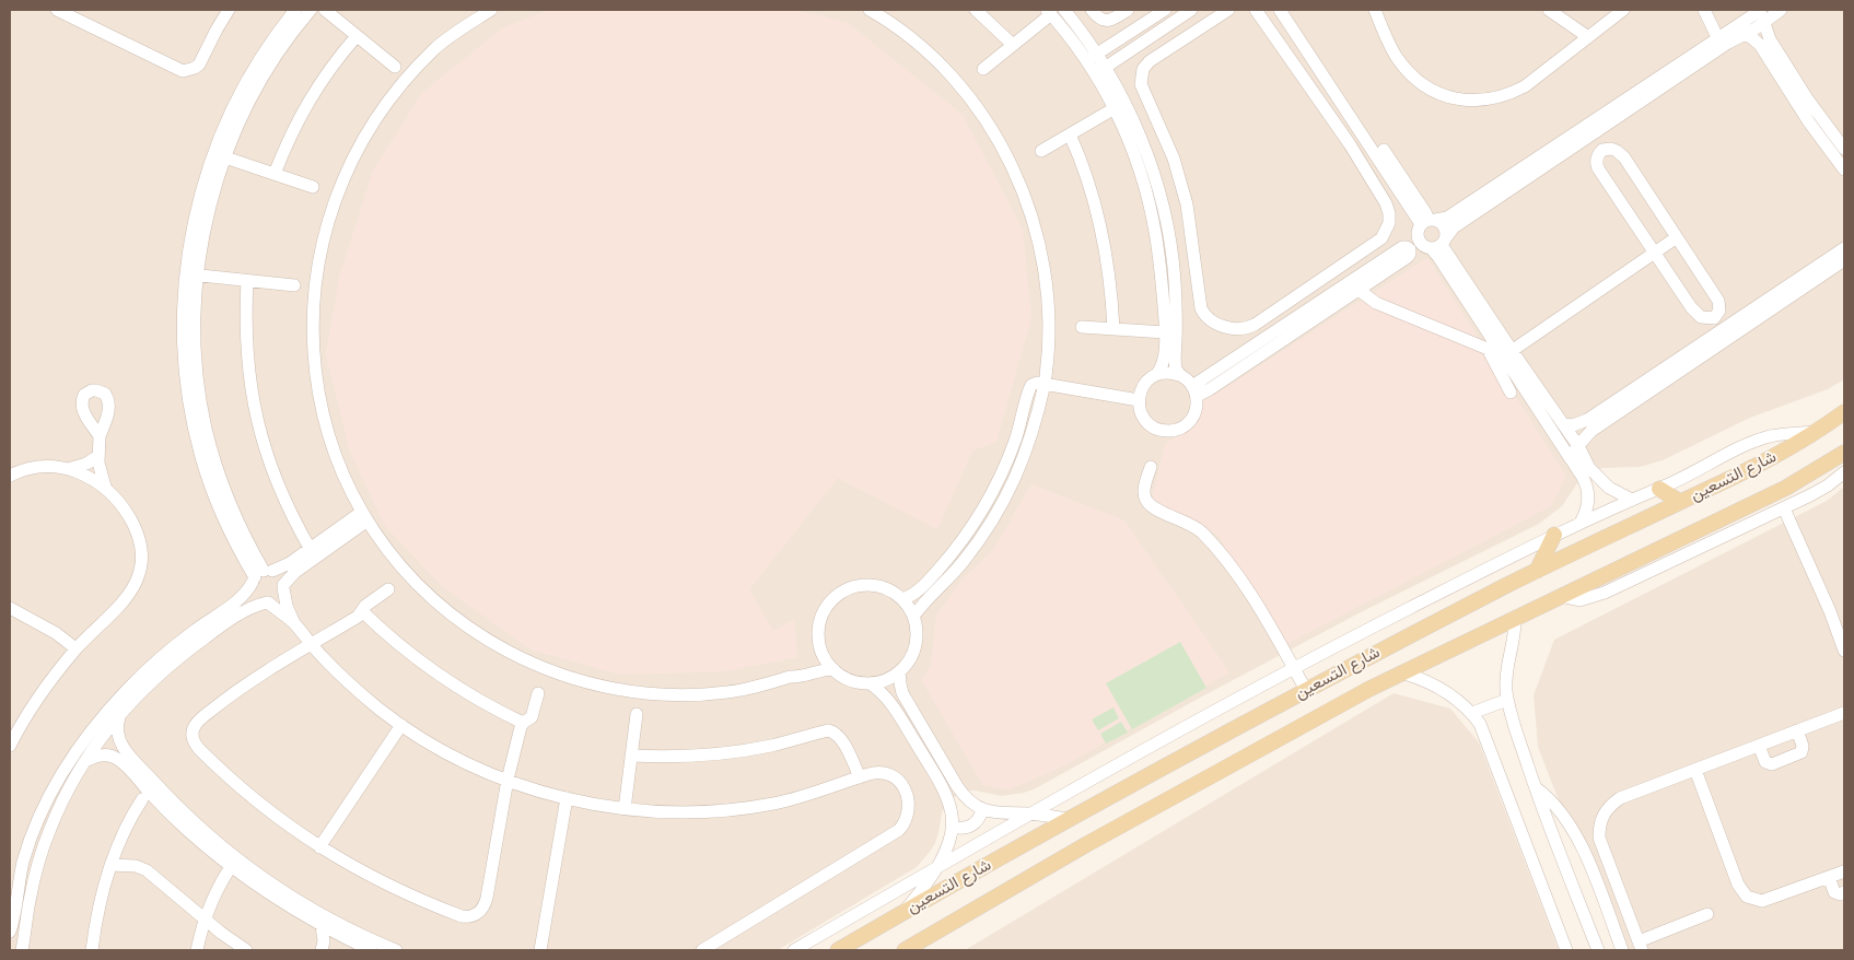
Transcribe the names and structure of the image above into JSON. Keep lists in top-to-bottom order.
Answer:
{
  "streets": {
    "main road": ["شارع التسعين"]
  }
}
